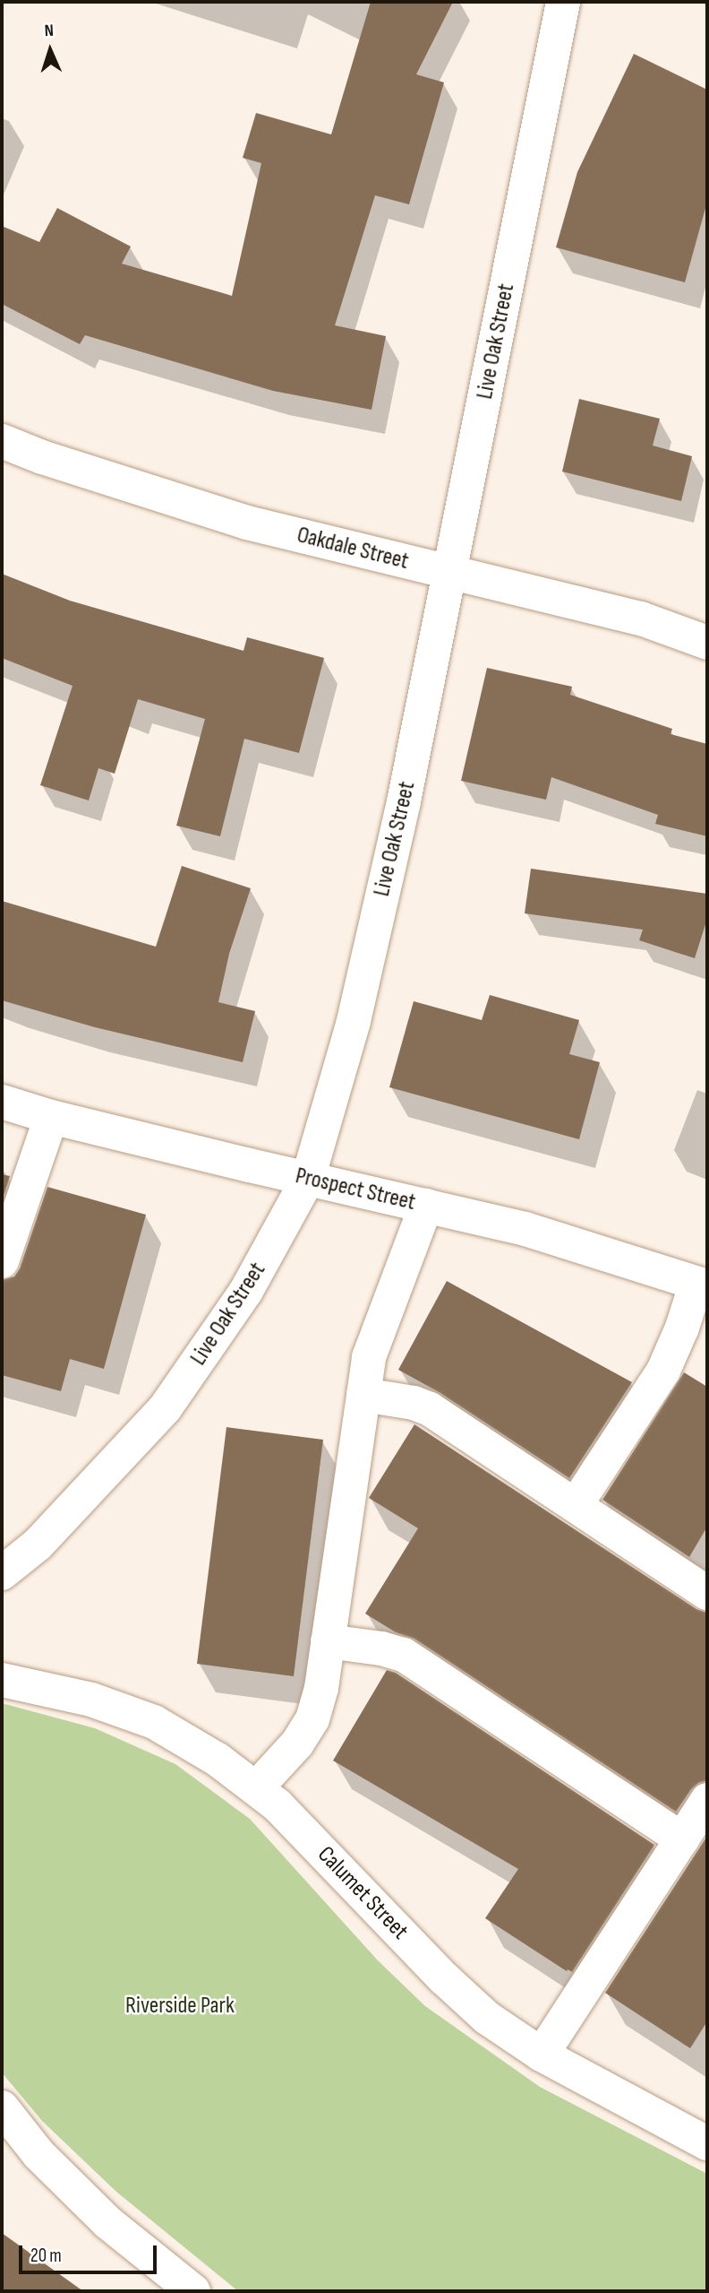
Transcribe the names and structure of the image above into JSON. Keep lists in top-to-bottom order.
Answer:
{
  "streets": {
    "street": [
      "Live Oak Street",
      "Oakdale Street",
      "Prospect Street",
      "Calumet Street"
    ]
  },
  "crossings": [
    ["Live Oak Street", "Oakdale Street"],
    ["Live Oak Street", "Prospect Street"]
  ],
  "parks": ["Riverside Park"],
  "scale_bar": "20 m",
  "north": "top"
}
